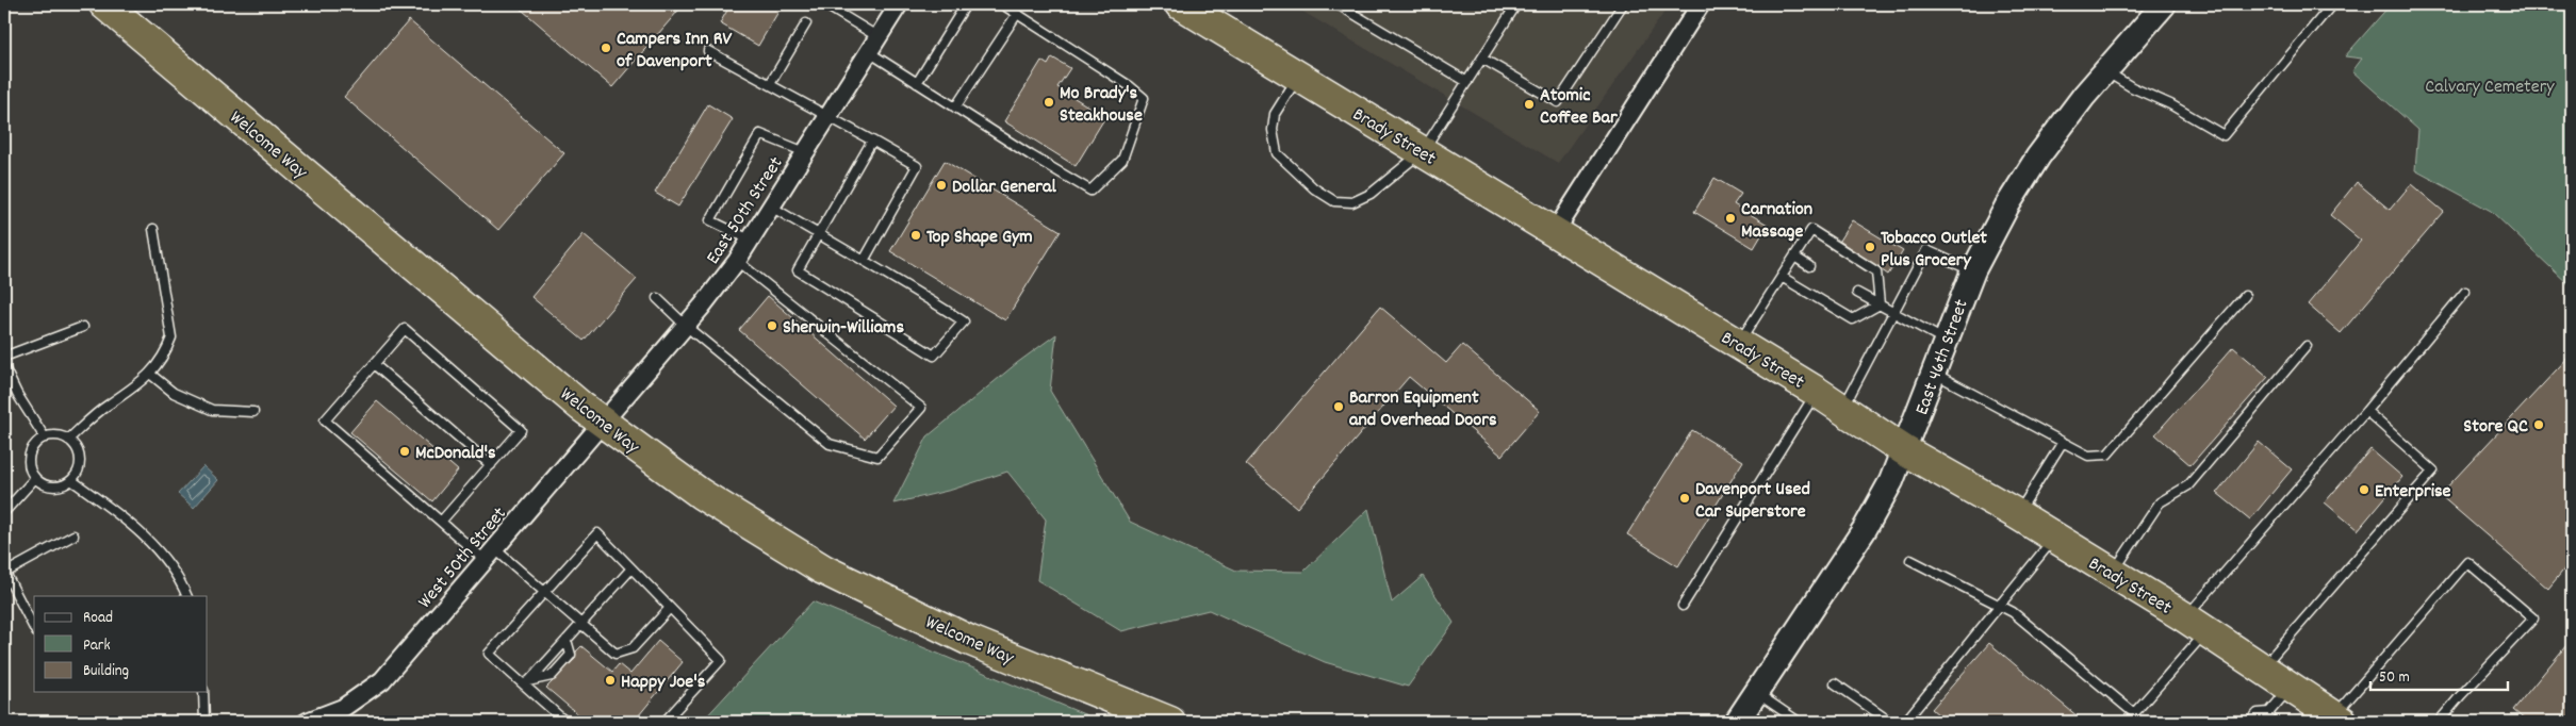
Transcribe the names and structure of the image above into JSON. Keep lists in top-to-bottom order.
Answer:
{
  "streets": {
    "highway": ["Brady Street", "Welcome Way"],
    "street": ["East 50th Street", "East 46th Street", "West 50th Street"]
  },
  "crossings": [
    ["Brady Street", "East 46th Street"],
    ["Welcome Way", "East 50th Street"],
    ["Welcome Way", "West 50th Street"],
    ["East 50th Street", "West 50th Street"]
  ],
  "parks": ["Calvary Cemetery"],
  "places": [
    "Campers Inn RV of Davenport",
    "Mo Brady's Steakhouse",
    "Atomic Coffee Bar",
    "Dollar General",
    "Carnation Massage",
    "Top Shape Gym",
    "Tobacco Outlet Plus Grocery",
    "Sherwin-Williams",
    "Barron Equipment and Overhead Doors",
    "Store QC",
    "McDonald's",
    "Enterprise",
    "Davenport Used Car Superstore",
    "Happy Joe's"
  ],
  "legend": ["Road", "Park", "Building"],
  "scale_bar": "50 m"
}
